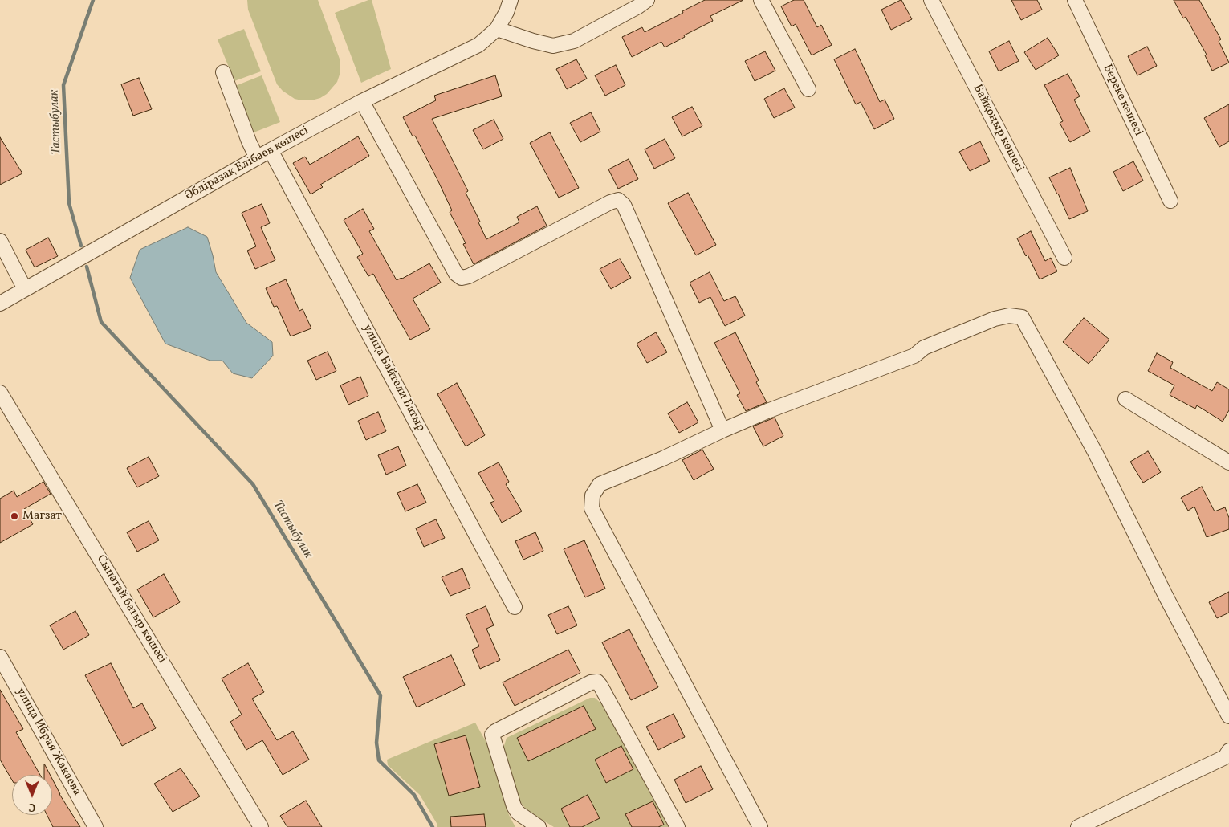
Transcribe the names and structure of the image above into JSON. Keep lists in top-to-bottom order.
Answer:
{
  "streets": {
    "street": [
      "Береке көшесі",
      "Байқоңыр көшесі",
      "Әбдіразақ Елібаев көшесі",
      "улица Байтели Батыр",
      "Сыпатай батыр көшесі",
      "улица Ибрая Жакаева"
    ]
  },
  "crossings": [
    ["Әбдіразақ Елібаев көшесі", "улица Байтели Батыр"]
  ],
  "water": ["Тастыбулак"],
  "places": ["Магзат"],
  "north": "bottom"
}
